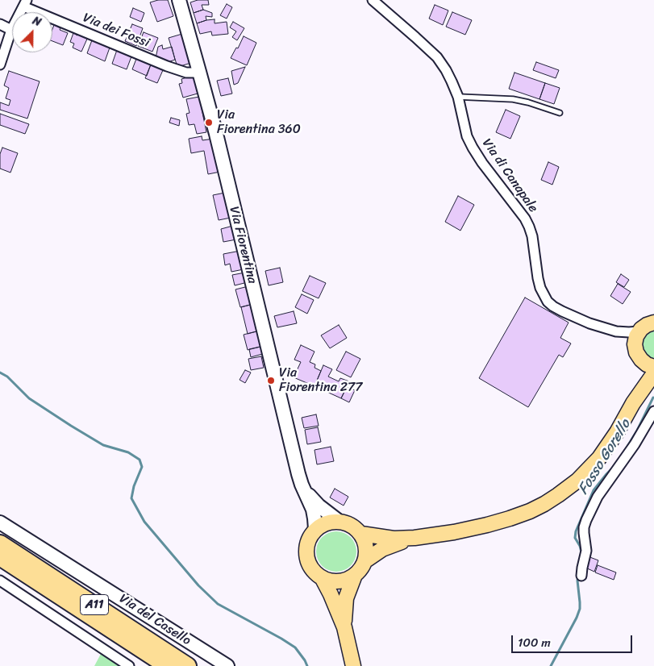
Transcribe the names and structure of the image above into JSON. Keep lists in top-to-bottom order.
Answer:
{
  "streets": {
    "highway": ["A11"],
    "street": [
      "Via dei Fossi",
      "Via di Canapale",
      "Via Fiorentina",
      "Via del Casello"
    ]
  },
  "crossings": [
    ["Via dei Fossi", "Via Fiorentina"]
  ],
  "water": ["Fosso Gorello"],
  "places": ["Via Fiorentina 360", "Via Fiorentina 277"],
  "scale_bar": "100 m",
  "north": "top right"
}
